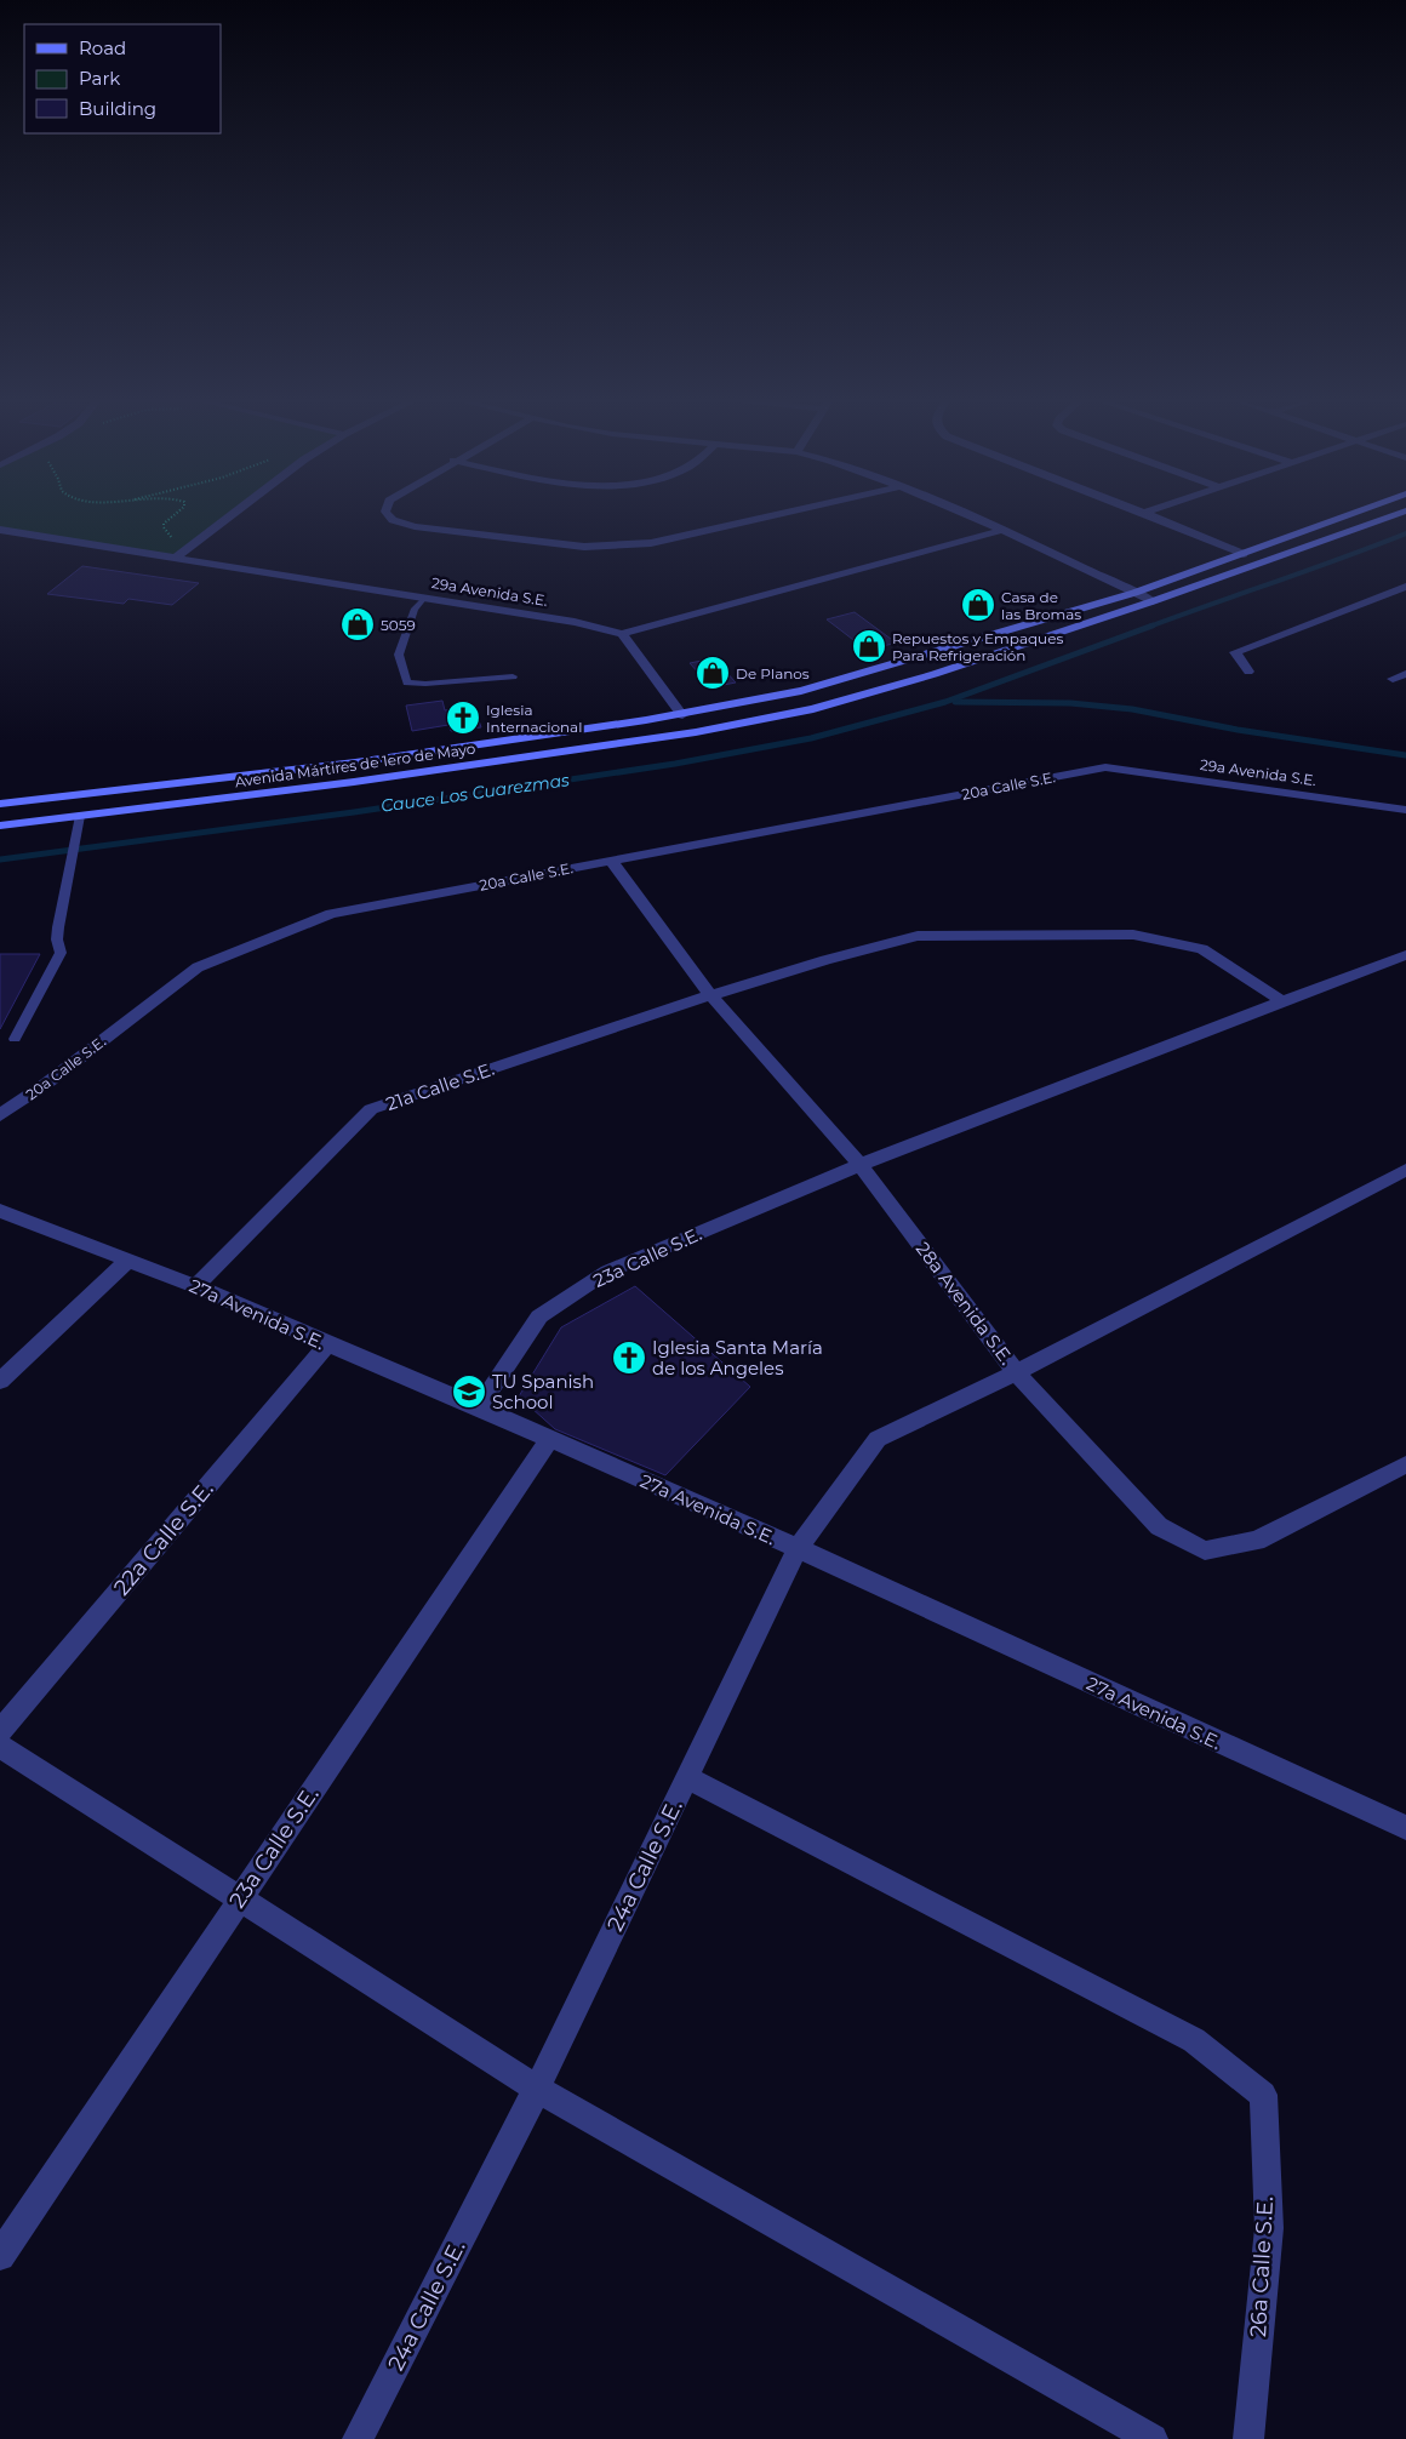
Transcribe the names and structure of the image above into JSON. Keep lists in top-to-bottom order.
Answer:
{
  "streets": {
    "main road": ["Avenida Mártires de 1ero de Mayo"],
    "street": [
      "29a Avenida S.E.",
      "20a Calle S.E.",
      "21a Calle S.E.",
      "23a Calle S.E.",
      "28a Avenida S.E.",
      "27a Avenida S.E.",
      "22a Calle S.E.",
      "24a Calle S.E.",
      "26a Calle S.E."
    ]
  },
  "crossings": [
    ["29a Avenida S.E.", "20a Calle S.E."],
    ["20a Calle S.E.", "28a Avenida S.E."],
    ["21a Calle S.E.", "23a Calle S.E."],
    ["21a Calle S.E.", "28a Avenida S.E."],
    ["21a Calle S.E.", "27a Avenida S.E."],
    ["23a Calle S.E.", "28a Avenida S.E."],
    ["23a Calle S.E.", "27a Avenida S.E."],
    ["28a Avenida S.E.", "24a Calle S.E."],
    ["27a Avenida S.E.", "22a Calle S.E."],
    ["27a Avenida S.E.", "24a Calle S.E."],
    ["24a Calle S.E.", "26a Calle S.E."]
  ],
  "water": ["Cauce Los Cuarezmas"],
  "places": {
    "shop": [
      "Casa de las Bromas",
      "5059",
      "Repuestos y Empaques Para Refrigeración",
      "De Planos"
    ],
    "church": ["Iglesia Internacional", "Iglesia Santa María de los Angeles"],
    "school or university": ["TU Spanish School"]
  },
  "legend": ["Road", "Park", "Building"]
}
